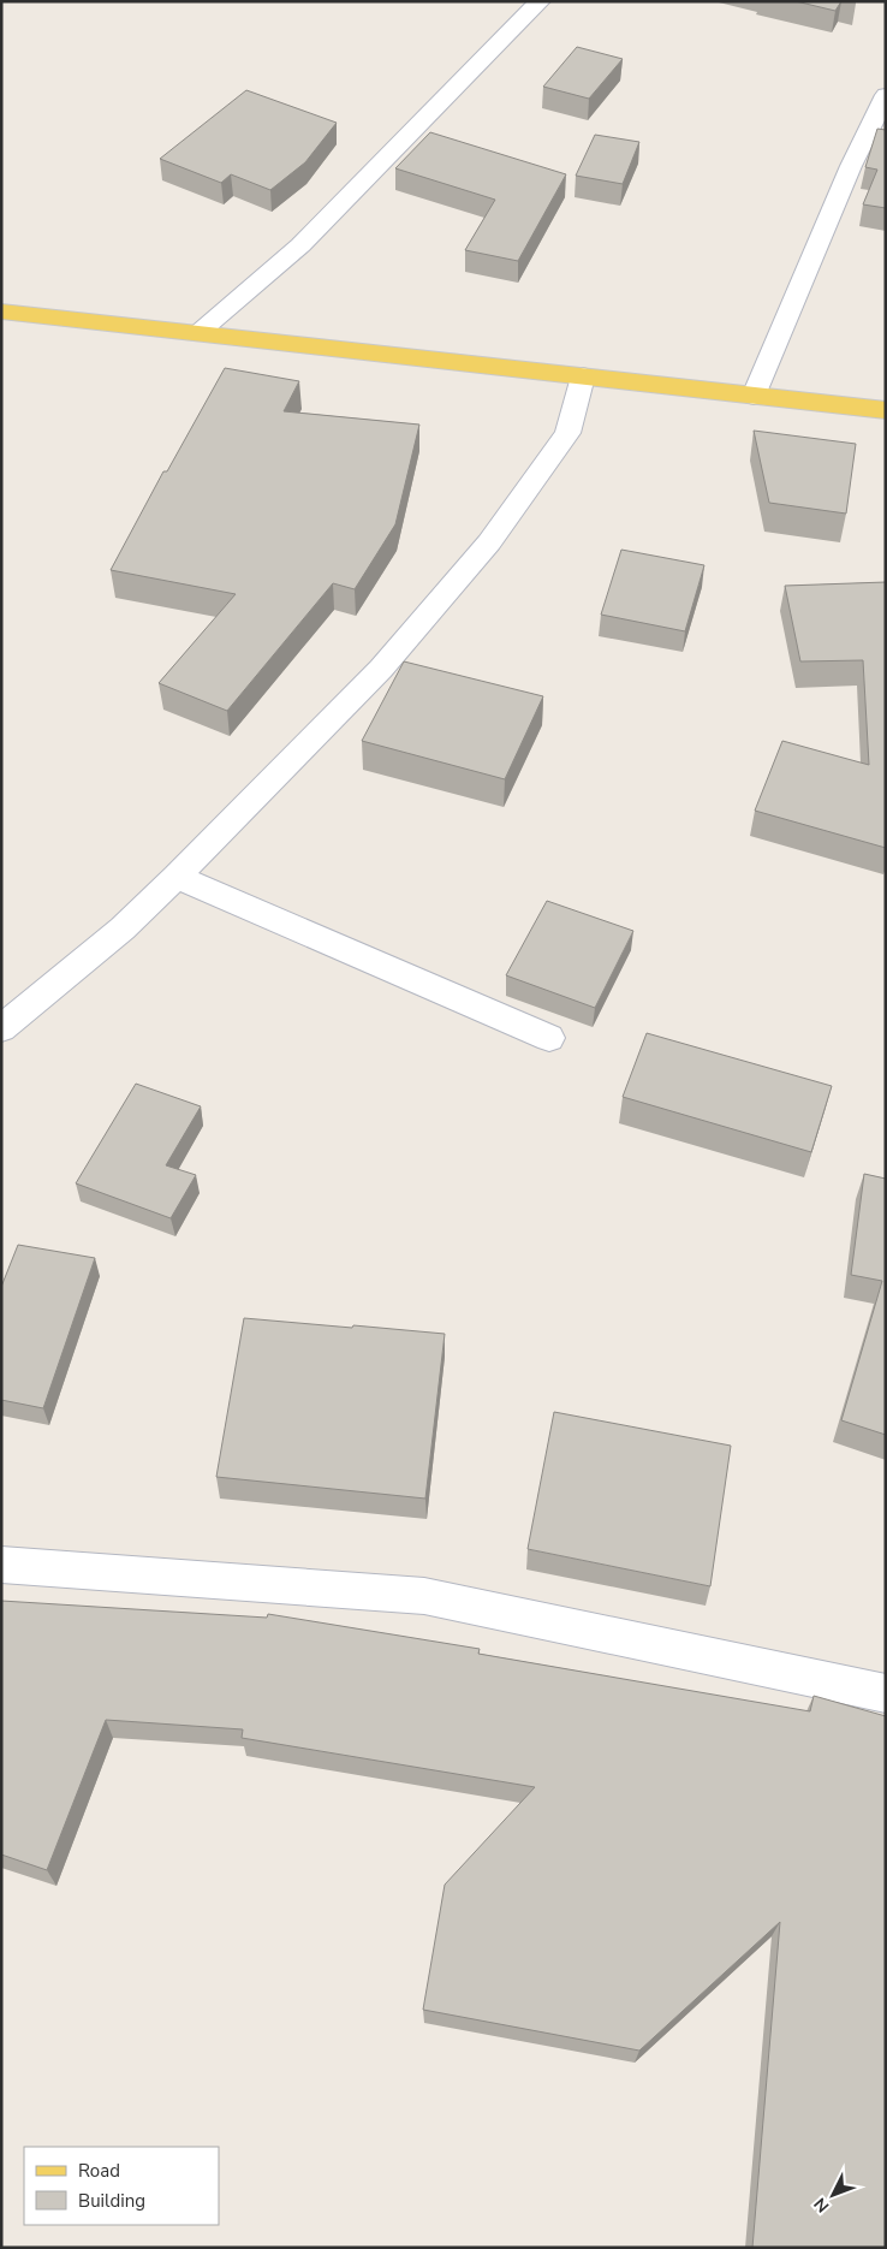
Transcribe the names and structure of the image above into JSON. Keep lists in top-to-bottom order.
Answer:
{
  "legend": ["Road", "Building"],
  "north": "bottom left"
}
